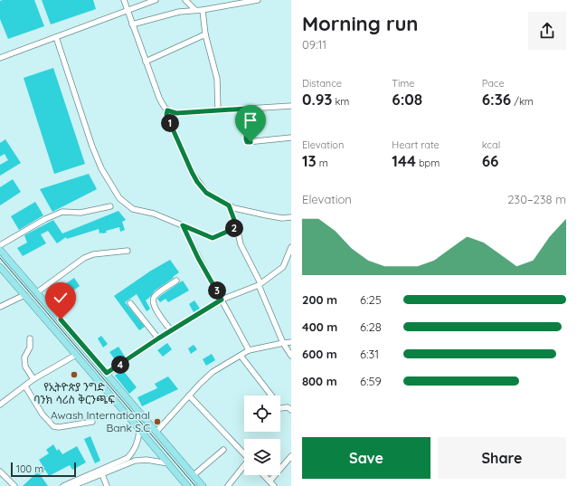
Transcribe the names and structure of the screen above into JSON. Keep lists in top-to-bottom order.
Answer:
{
  "places": ["የኢትዮጵያ ንግድ ባንክ ሳሪስ ቅርንጫፍ", "Awash International Bank S.C"],
  "scale_bar": "100 m",
  "page": {
    "heading": ["Morning run", "09:11"],
    "stats": [
      ["Distance", "0.93 km"],
      ["Time", "6:08"],
      ["Pace", "6:36 /km"],
      ["Elevation", "13 m"],
      ["Heart rate", "144 bpm"],
      ["kcal", "66"]
    ],
    "pins": [
      "1",
      "2",
      "3",
      "4"
    ],
    "chart": ["Elevation", "230–238 m"],
    "list": [
      {
        "name": "200 m",
        "note": "6:25"
      },
      {
        "name": "400 m",
        "note": "6:28"
      },
      {
        "name": "600 m",
        "note": "6:31"
      },
      {
        "name": "800 m",
        "note": "6:59"
      }
    ],
    "buttons": ["Save", "Share"],
    "scale": "100 m"
  }
}
